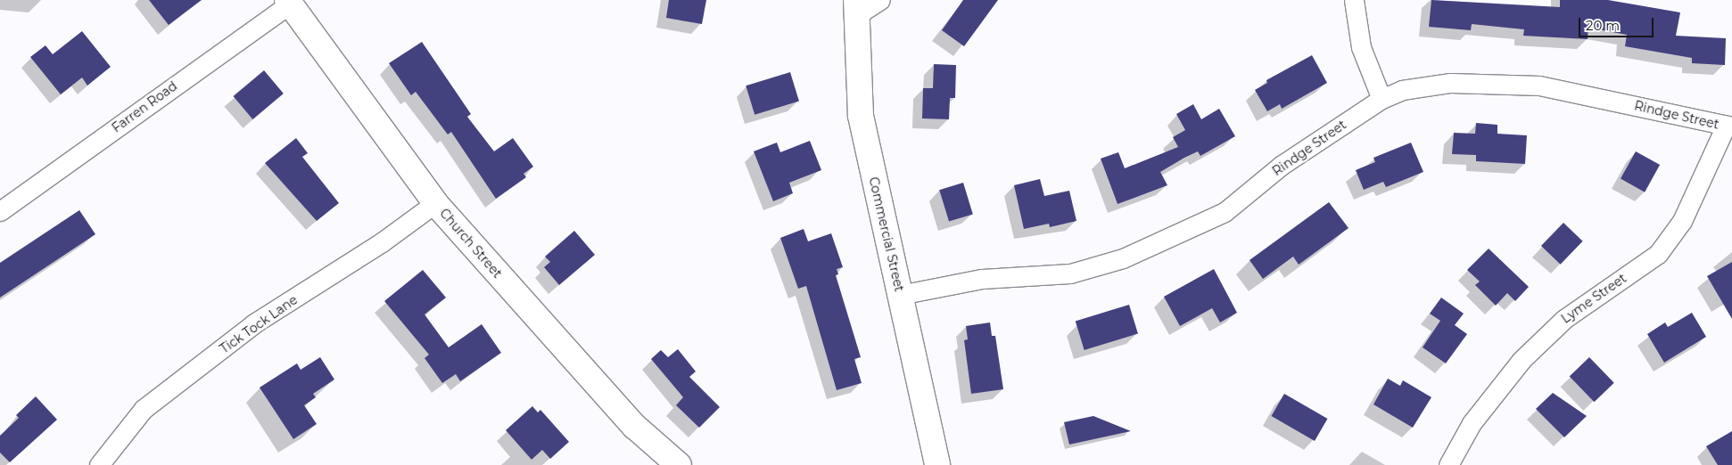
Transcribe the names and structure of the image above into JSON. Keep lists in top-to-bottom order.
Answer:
{
  "streets": {
    "street": [
      "Farren Road",
      "Rindge Street",
      "Commercial Street",
      "Church Street",
      "Lyme Street",
      "Tick Tock Lane"
    ]
  },
  "crossings": [
    ["Farren Road", "Church Street"],
    ["Rindge Street", "Commercial Street"],
    ["Rindge Street", "Lyme Street"],
    ["Church Street", "Tick Tock Lane"]
  ],
  "scale_bar": "20 m"
}
